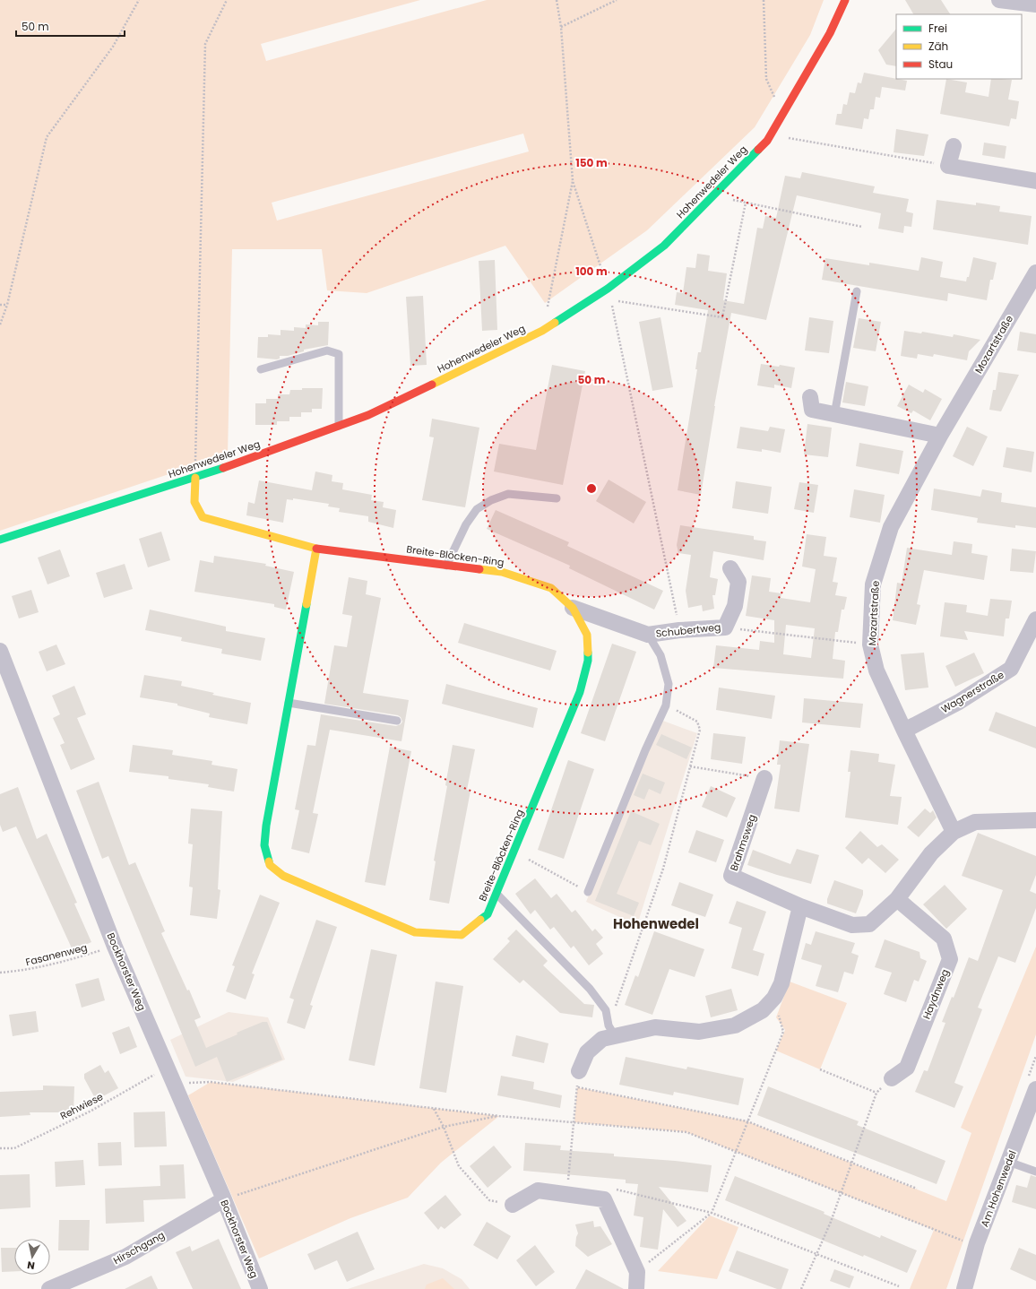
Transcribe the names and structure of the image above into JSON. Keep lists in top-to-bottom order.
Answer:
{
  "streets": {
    "street": [
      "Hohenwedeler Weg",
      "Mozartstraße",
      "Breite-Blöcken-Ring",
      "Schubertweg",
      "Wagnerstraße",
      "Brahmsweg",
      "Bockhorster Weg",
      "Haydnweg",
      "Am Hohenwedel",
      "Hirschgang"
    ],
    "path": ["Fasanenweg", "Rehwiese"]
  },
  "crossings": [
    ["Hohenwedeler Weg", "Breite-Blöcken-Ring"],
    ["Mozartstraße", "Wagnerstraße"],
    ["Breite-Blöcken-Ring", "Schubertweg"],
    ["Fasanenweg", "Bockhorster Weg"],
    ["Bockhorster Weg", "Rehwiese"],
    ["Bockhorster Weg", "Hirschgang"]
  ],
  "districts": ["Hohenwedel"],
  "legend": ["Frei", "Zäh", "Stau"],
  "scale_bar": "50 m",
  "north": "bottom",
  "rings": ["150 m", "100 m", "50 m"]
}
